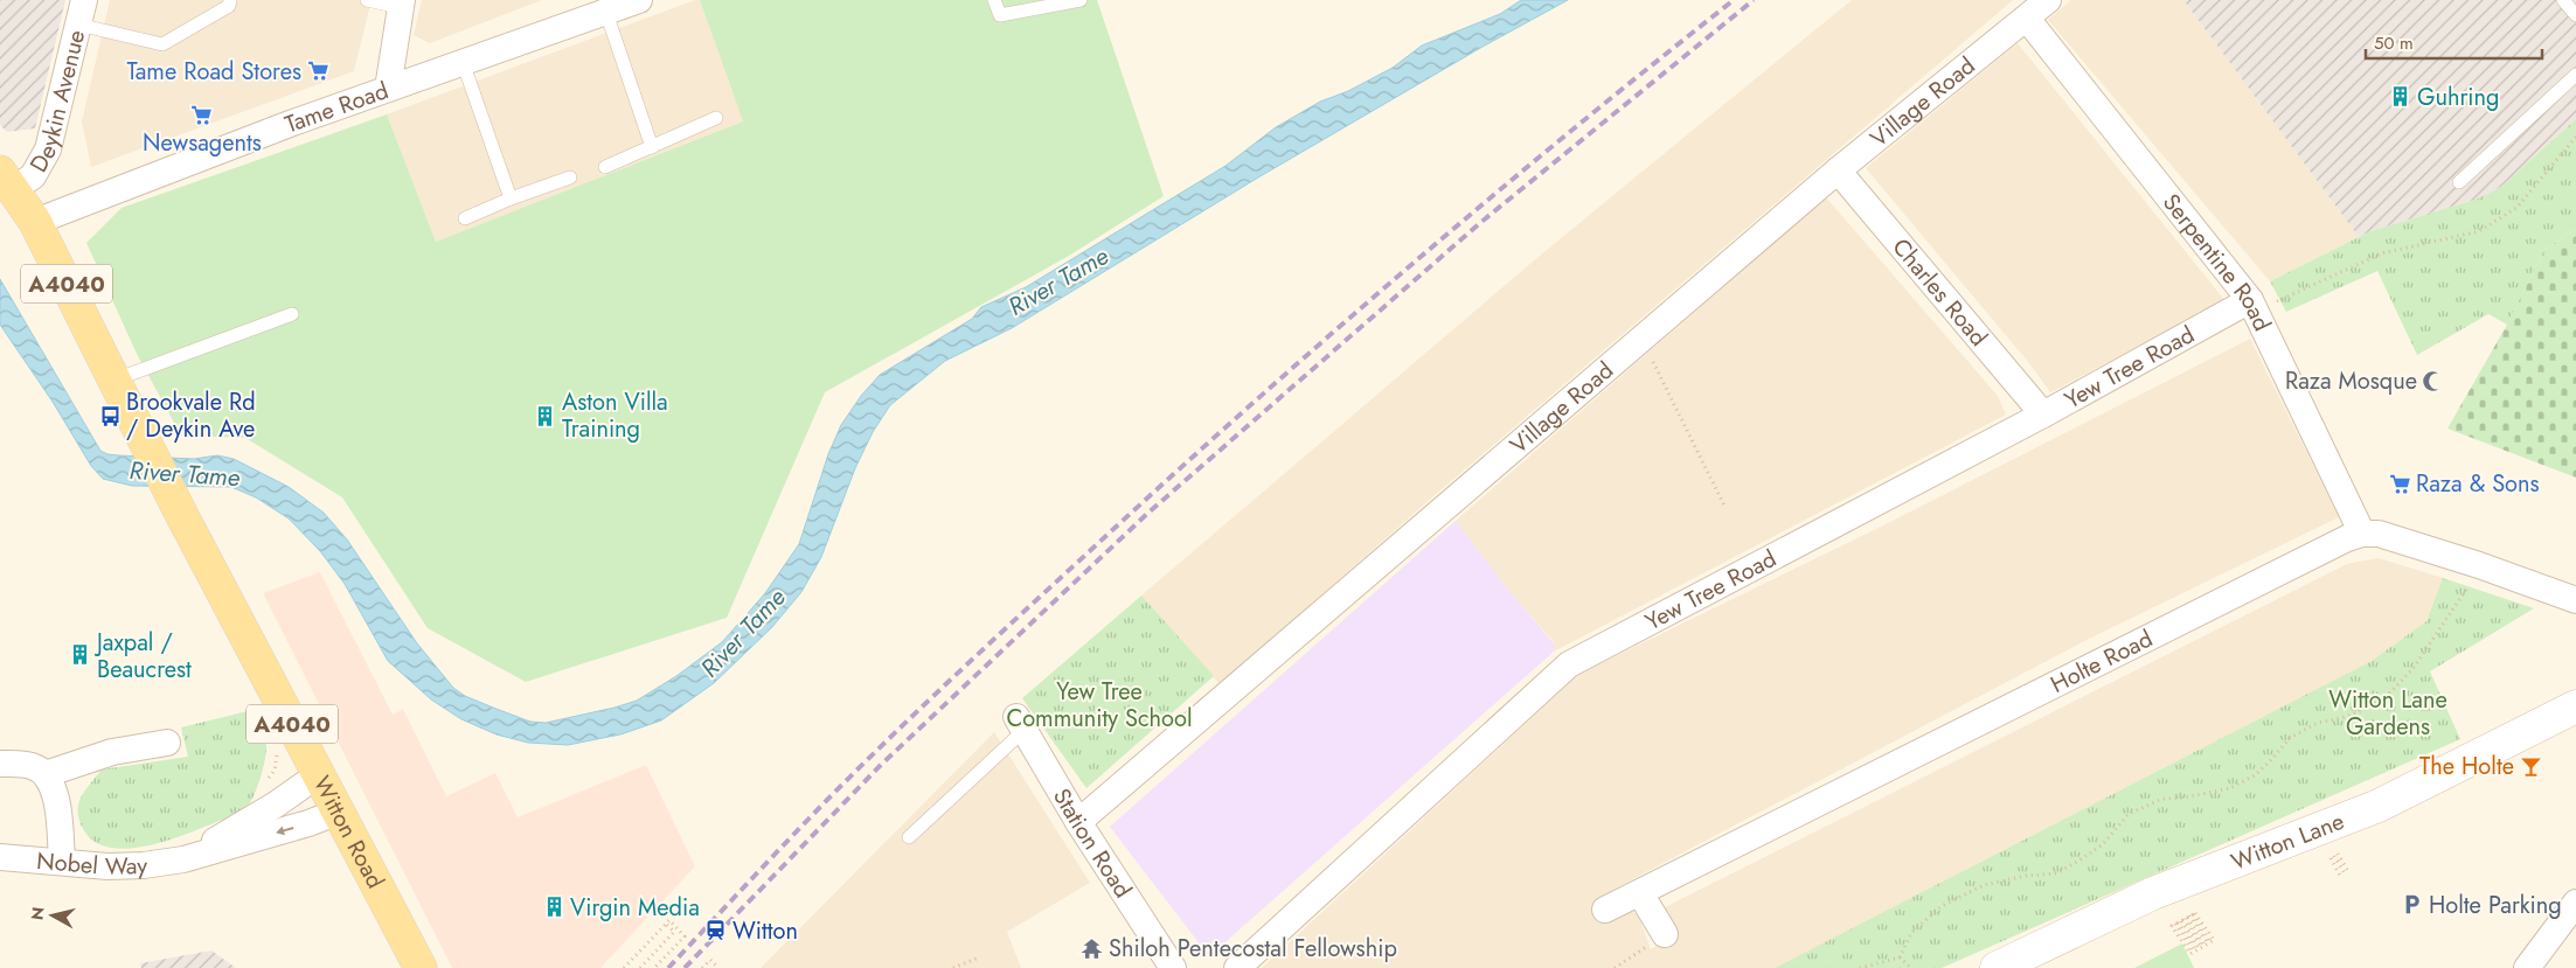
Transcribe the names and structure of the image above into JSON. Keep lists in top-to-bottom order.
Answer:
{
  "streets": {
    "main road": ["A4040", "Witton Road", "Witton Lane"],
    "street": [
      "Deykin Avenue",
      "Village Road",
      "Tame Road",
      "Serpentine Road",
      "Charles Road",
      "Yew Tree Road",
      "Holte Road",
      "Station Road",
      "Nobel Way"
    ]
  },
  "crossings": [
    ["Deykin Avenue", "A4040"],
    ["Village Road", "Serpentine Road"],
    ["Village Road", "Charles Road"],
    ["Village Road", "Station Road"],
    ["Tame Road", "A4040"],
    ["Serpentine Road", "Yew Tree Road"],
    ["Serpentine Road", "Holte Road"],
    ["A4040", "Witton Road"],
    ["Charles Road", "Yew Tree Road"],
    ["Witton Road", "Nobel Way"]
  ],
  "water": ["River Tame"],
  "parks": ["Yew Tree Community School", "Witton Lane Gardens"],
  "places": {
    "supermarket": ["Tame Road Stores", "Newsagents", "Raza & Sons"],
    "building": [
      "Guhring",
      "Aston Villa Training",
      "Jaxpal / Beaucrest",
      "Virgin Media"
    ],
    "mosque": ["Raza Mosque"],
    "bus stop": ["Brookvale Rd / Deykin Ave"],
    "bar": ["The Holte"],
    "parking": ["Holte Parking"],
    "station": ["Witton"],
    "temple": ["Shiloh Pentecostal Fellowship"]
  },
  "scale_bar": "50 m",
  "north": "left"
}
